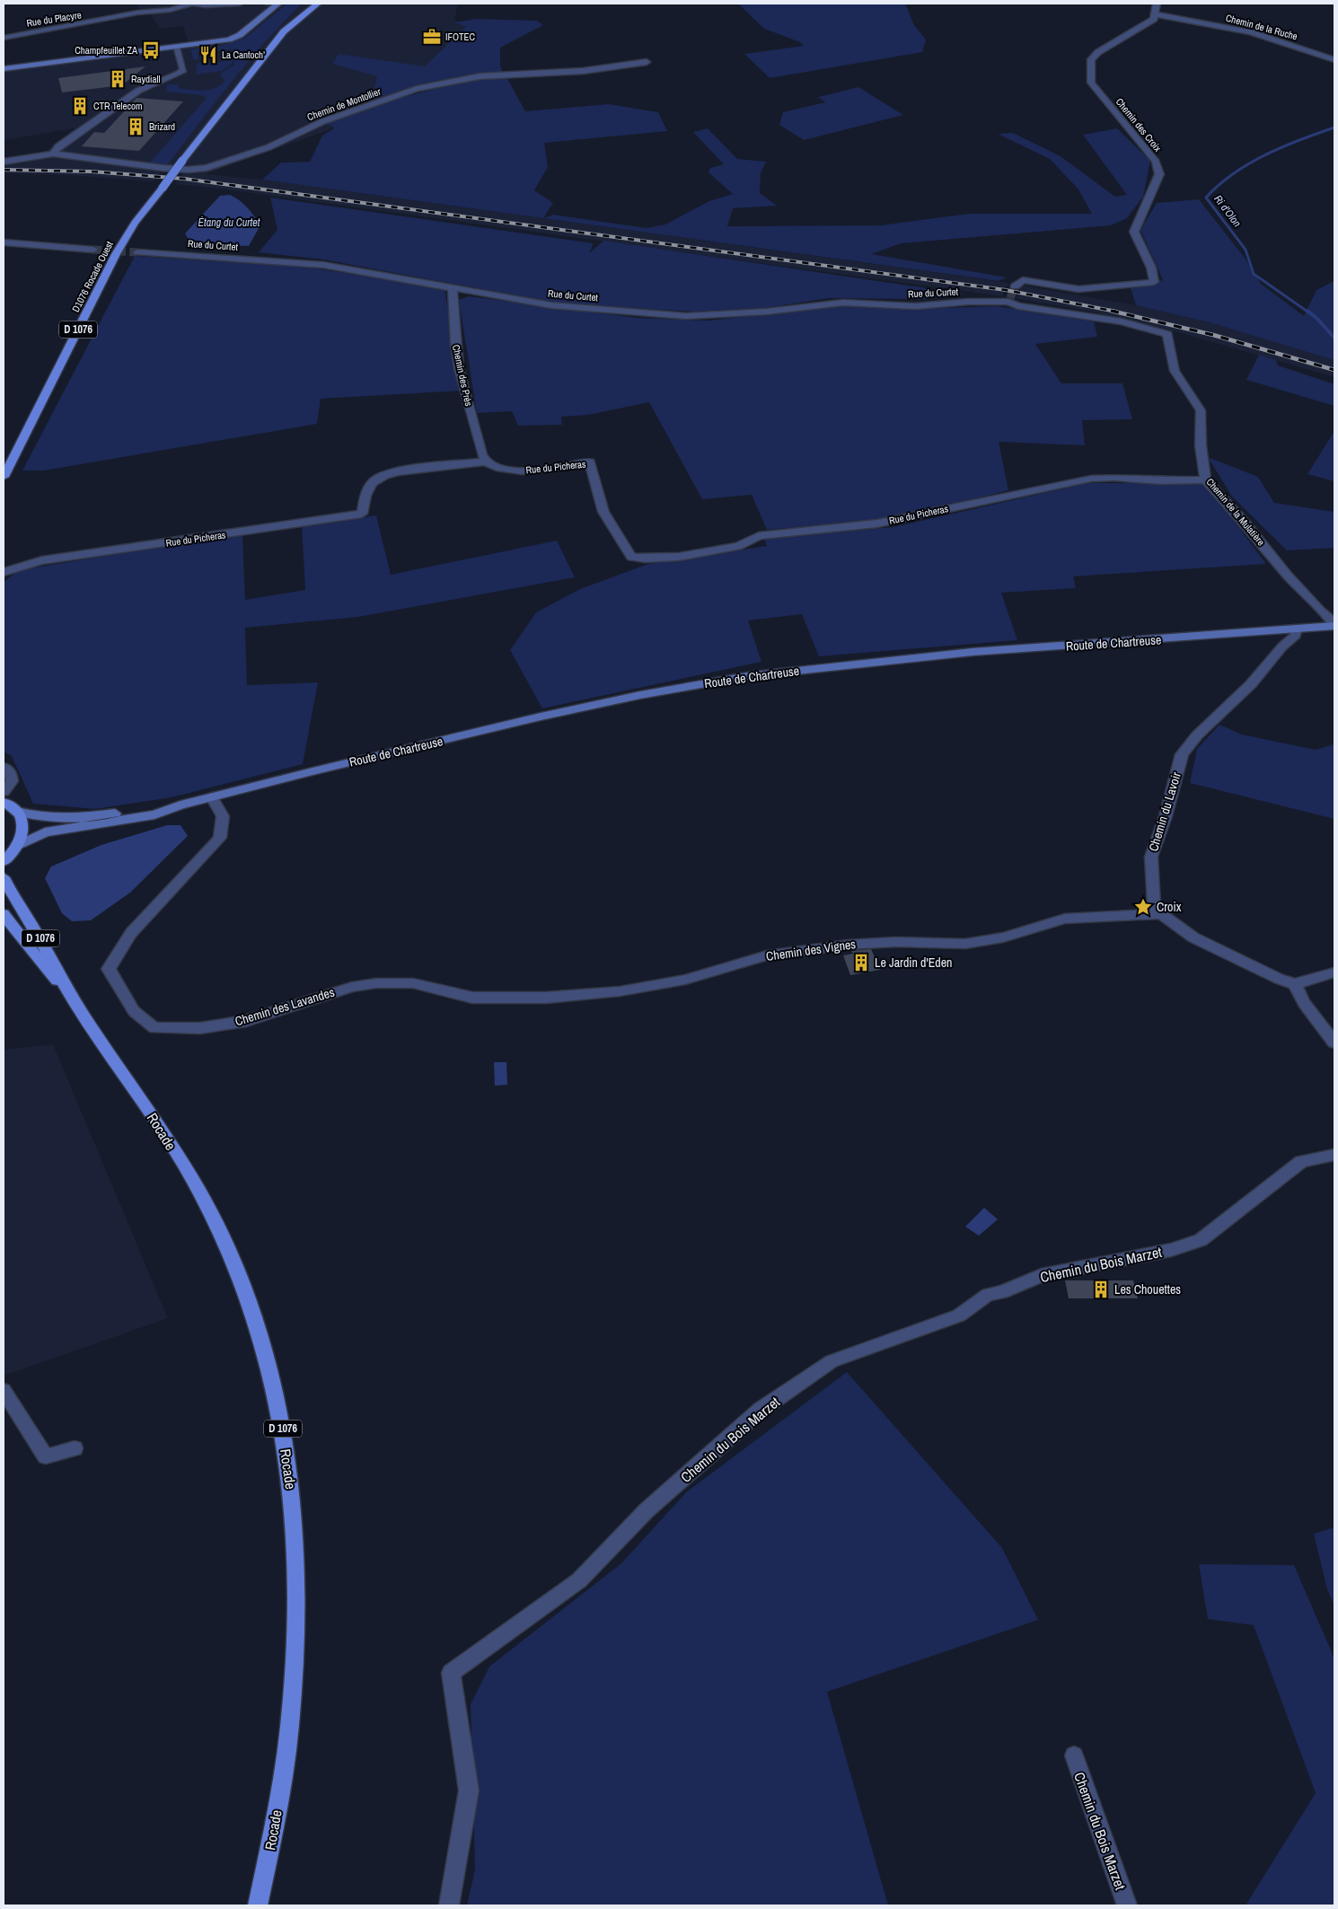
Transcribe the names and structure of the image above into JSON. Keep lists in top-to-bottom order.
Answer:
{
  "streets": {
    "main road": [
      "D1076 Rocade Ouest",
      "D 1076",
      "Route de Chartreuse",
      "Rocade"
    ],
    "street": [
      "Rue du Placyre",
      "Chemin de la Ruche",
      "Chemin de Montollier",
      "Chemin des Croix",
      "Rue du Curtet",
      "Chemin des Prés",
      "Rue du Picheras",
      "Chemin de la Mulatière",
      "Chemin du Lavoir",
      "Chemin des Vignes",
      "Chemin des Lavandes",
      "Chemin du Bois Marzet"
    ]
  },
  "crossings": [
    ["Chemin de la Ruche", "Chemin des Croix"],
    ["Rue du Curtet", "Chemin des Prés"],
    ["Rue du Curtet", "Chemin de la Mulatière"],
    ["D1076 Rocade Ouest", "D 1076"],
    ["Chemin des Prés", "Rue du Picheras"],
    ["Rue du Picheras", "Chemin de la Mulatière"],
    ["Chemin de la Mulatière", "Route de Chartreuse"],
    ["Route de Chartreuse", "Chemin du Lavoir"],
    ["Route de Chartreuse", "Chemin des Lavandes"],
    ["Chemin du Lavoir", "Chemin des Vignes"],
    ["Chemin des Vignes", "Chemin des Lavandes"]
  ],
  "water": ["Ri d'Olon", "Étang du Curtet"],
  "places": {
    "office": ["IFOTEC"],
    "bus stop": ["Champfeuillet ZA"],
    "restaurant": ["La Cantoch'"],
    "building": [
      "Raydiall",
      "CTR Telecom",
      "Brizard",
      "Le Jardin d'Eden",
      "Les Chouettes"
    ],
    "place": ["Croix"]
  }
}
